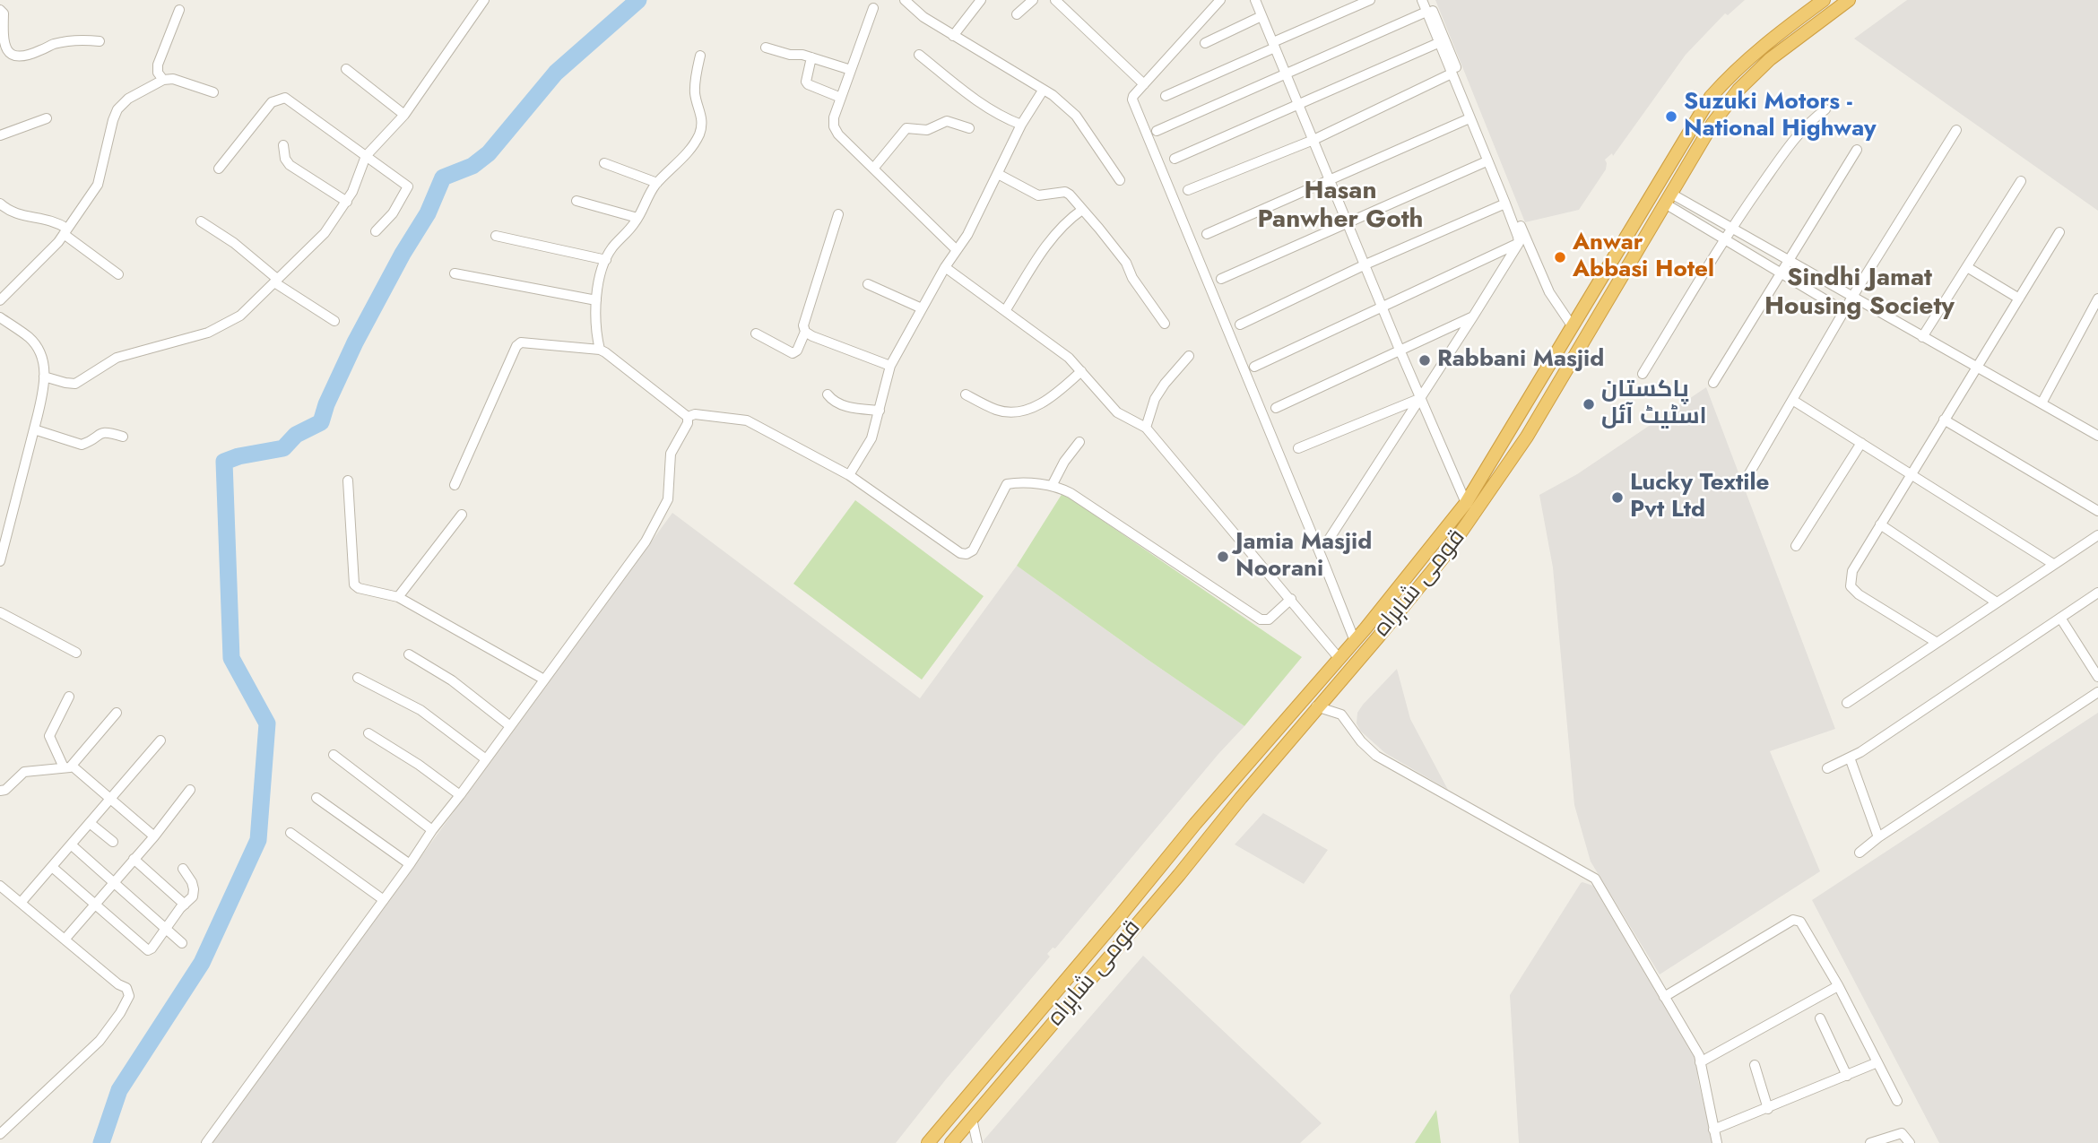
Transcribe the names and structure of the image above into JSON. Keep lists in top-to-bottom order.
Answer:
{
  "streets": {
    "highway": ["قومی شاہراہ"]
  },
  "districts": ["Hasan Panwher Goth", "Sindhi Jamat Housing Society"],
  "places": [
    "Suzuki Motors - National Highway",
    "Anwar Abbasi Hotel",
    "Rabbani Masjid",
    "پاکستان اسٹیٹ آئل",
    "Lucky Textile Pvt Ltd",
    "Jamia Masjid Noorani"
  ]
}
